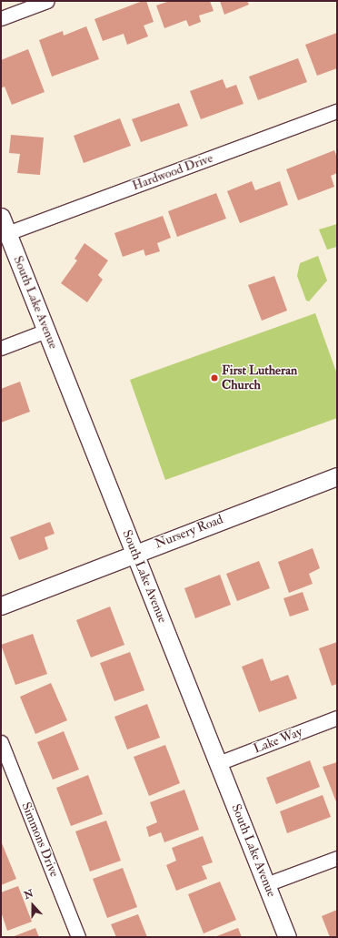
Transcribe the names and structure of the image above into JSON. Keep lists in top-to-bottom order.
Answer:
{
  "streets": {
    "street": [
      "Hardwood Drive",
      "South Lake Avenue",
      "Nursery Road",
      "Lake Way",
      "Simmons Drive"
    ]
  },
  "crossings": [
    ["Hardwood Drive", "South Lake Avenue"],
    ["South Lake Avenue", "Nursery Road"],
    ["South Lake Avenue", "Lake Way"]
  ],
  "places": ["First Lutheran Church"],
  "north": "top"
}
